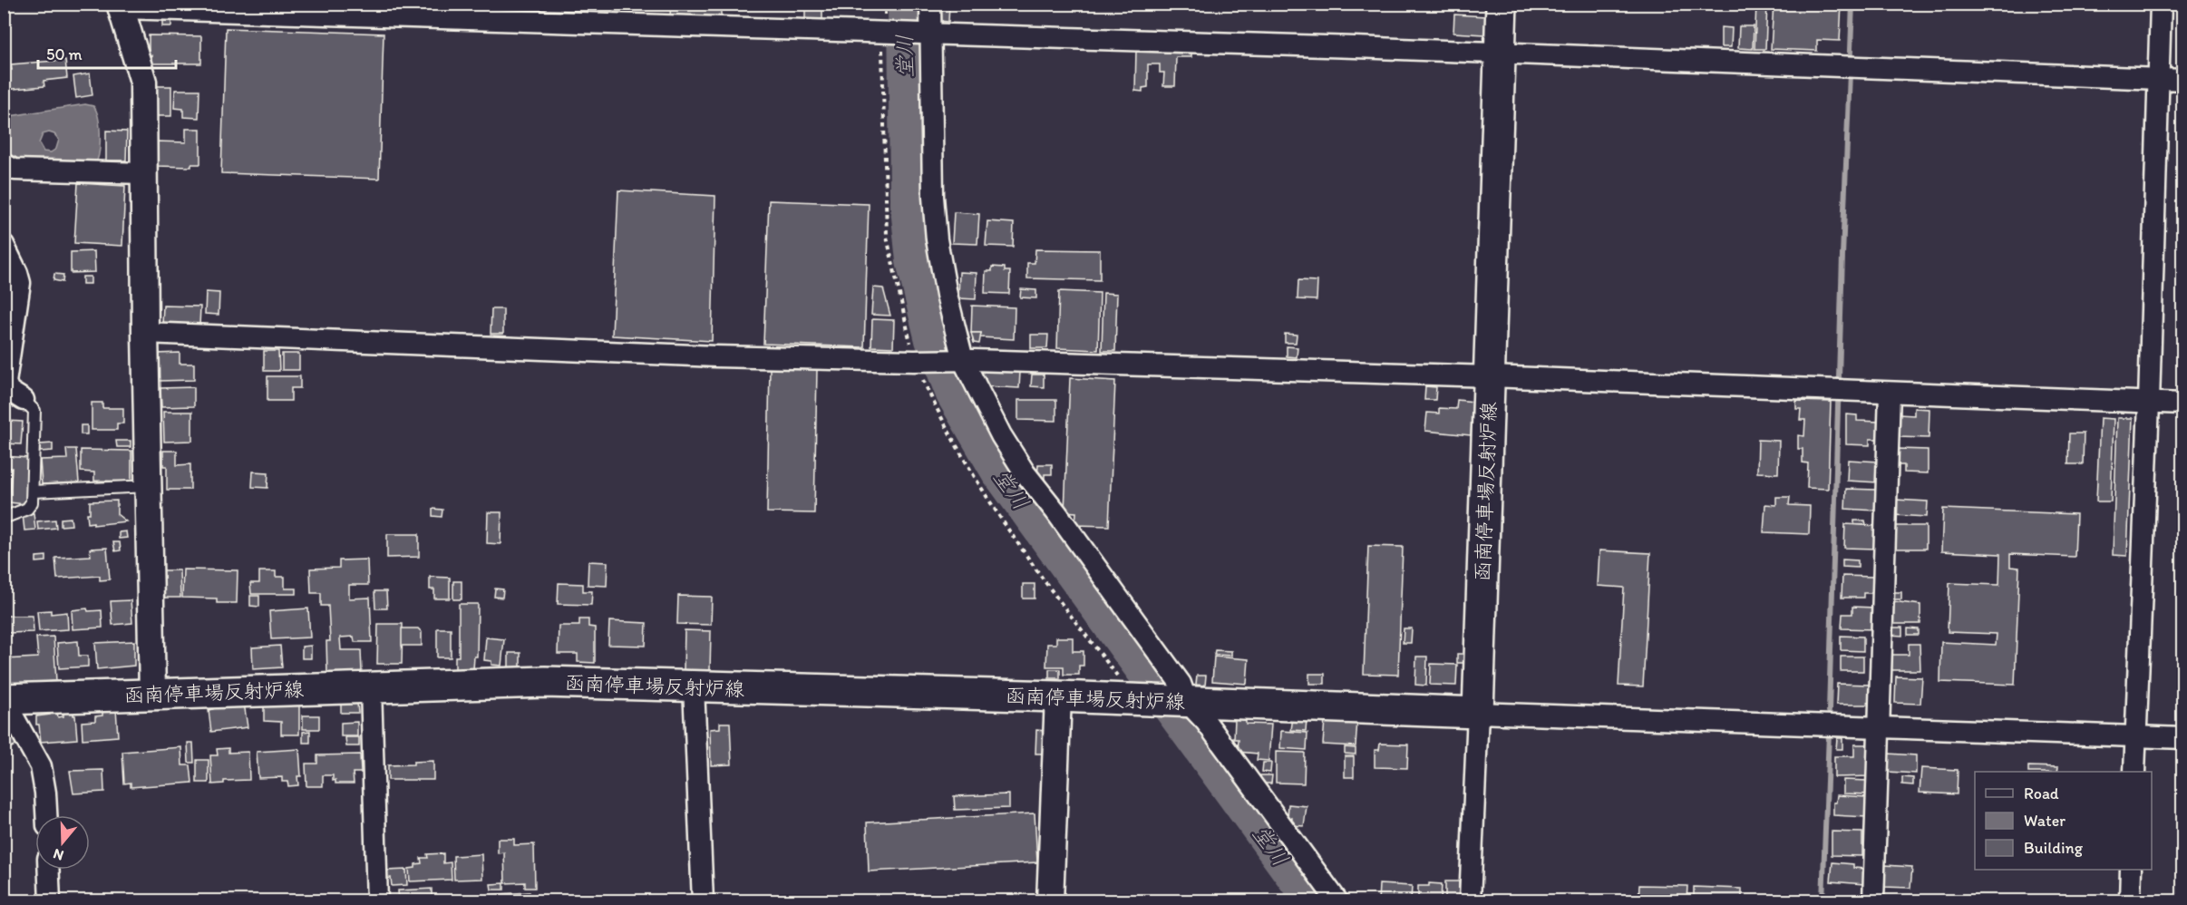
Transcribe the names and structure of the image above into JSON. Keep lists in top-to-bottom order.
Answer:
{
  "streets": {
    "main road": ["函南停車場反射炉線"]
  },
  "water": ["堂川"],
  "legend": ["Road", "Water", "Building"],
  "scale_bar": "50 m",
  "north": "bottom"
}
